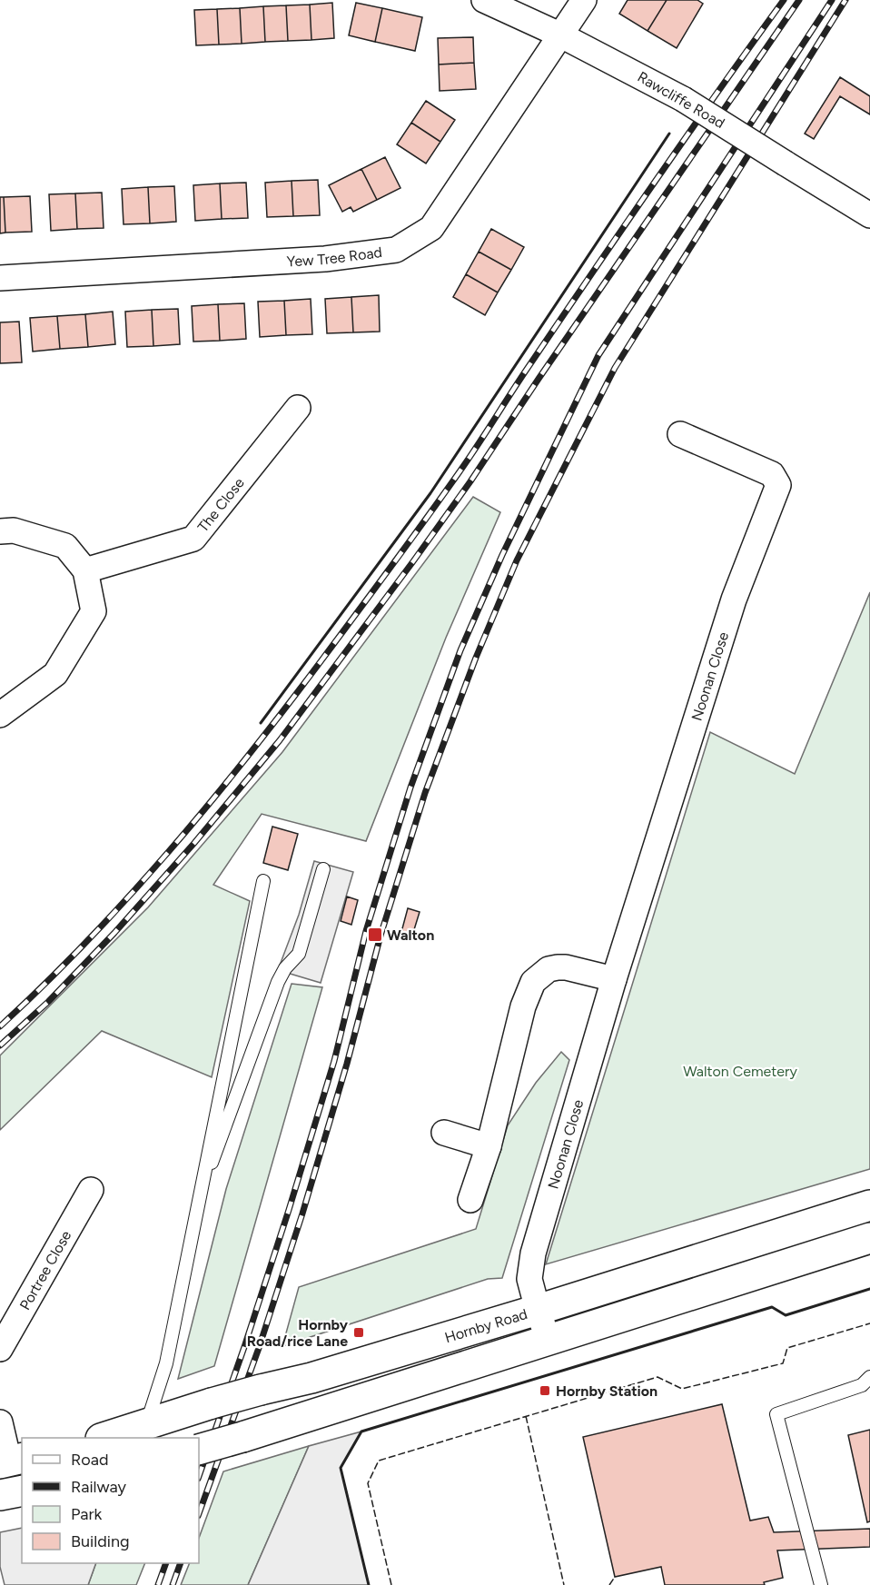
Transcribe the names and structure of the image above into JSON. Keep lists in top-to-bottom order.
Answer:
{
  "streets": {
    "main road": ["Hornby Road"],
    "street": [
      "Rawcliffe Road",
      "Yew Tree Road",
      "The Close",
      "Noonan Close",
      "Portree Close"
    ]
  },
  "crossings": [
    ["Rawcliffe Road", "Yew Tree Road"],
    ["Noonan Close", "Hornby Road"]
  ],
  "parks": ["Walton Cemetery"],
  "places": {
    "transit": ["Walton", "Hornby Road/rice Lane", "Hornby Station"]
  },
  "legend": [
    "Road",
    "Railway",
    "Park",
    "Building"
  ]
}
